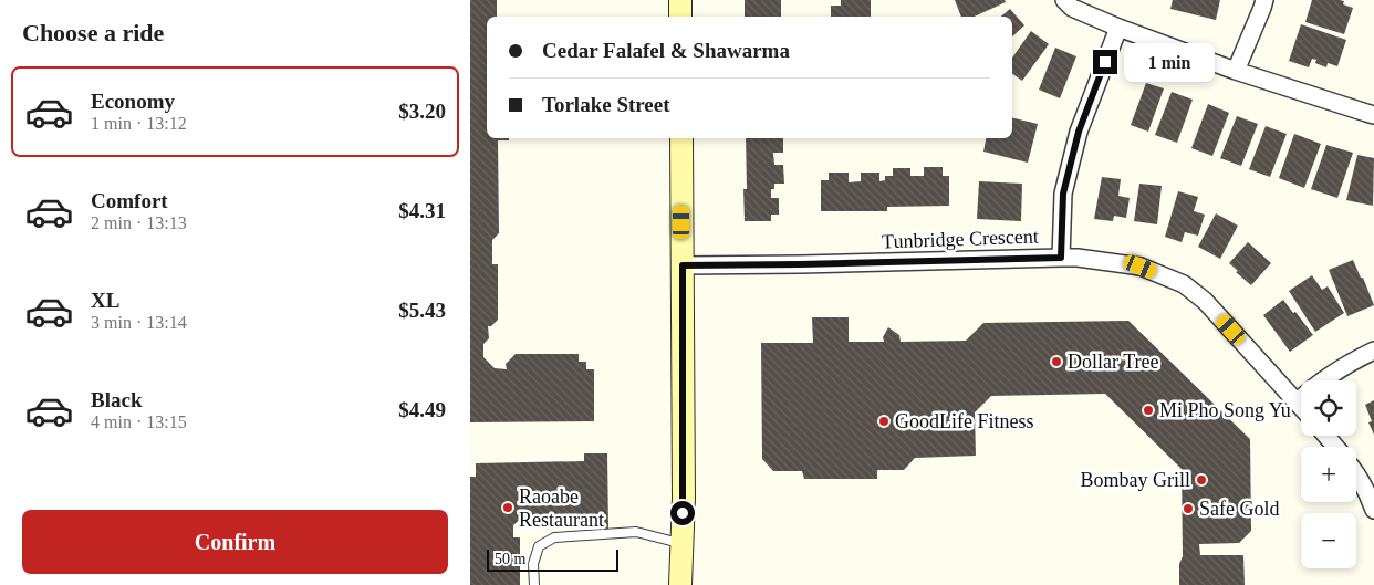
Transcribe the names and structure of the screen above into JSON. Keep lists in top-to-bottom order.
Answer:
{
  "streets": {
    "street": ["Tunbridge Crescent"]
  },
  "places": [
    "Dollar Tree",
    "Mi Pho Song Yu",
    "GoodLife Fitness",
    "Bombay Grill",
    "Raoabe Restaurant",
    "Safe Gold"
  ],
  "scale_bar": "50 m",
  "page": {
    "heading": "Choose a ride",
    "banner": ["Cedar Falafel & Shawarma", "Torlake Street"],
    "bubble": "1 min",
    "list": [
      {
        "name": "Economy",
        "note": "1 min · 13:12",
        "value": "$3.20"
      },
      {
        "name": "Comfort",
        "note": "2 min · 13:13",
        "value": "$4.31"
      },
      {
        "name": "XL",
        "note": "3 min · 13:14",
        "value": "$5.43"
      },
      {
        "name": "Black",
        "note": "4 min · 13:15",
        "value": "$4.49"
      }
    ],
    "map_buttons": ["+", "−"],
    "buttons": "Confirm",
    "scale": "50 m"
  }
}
